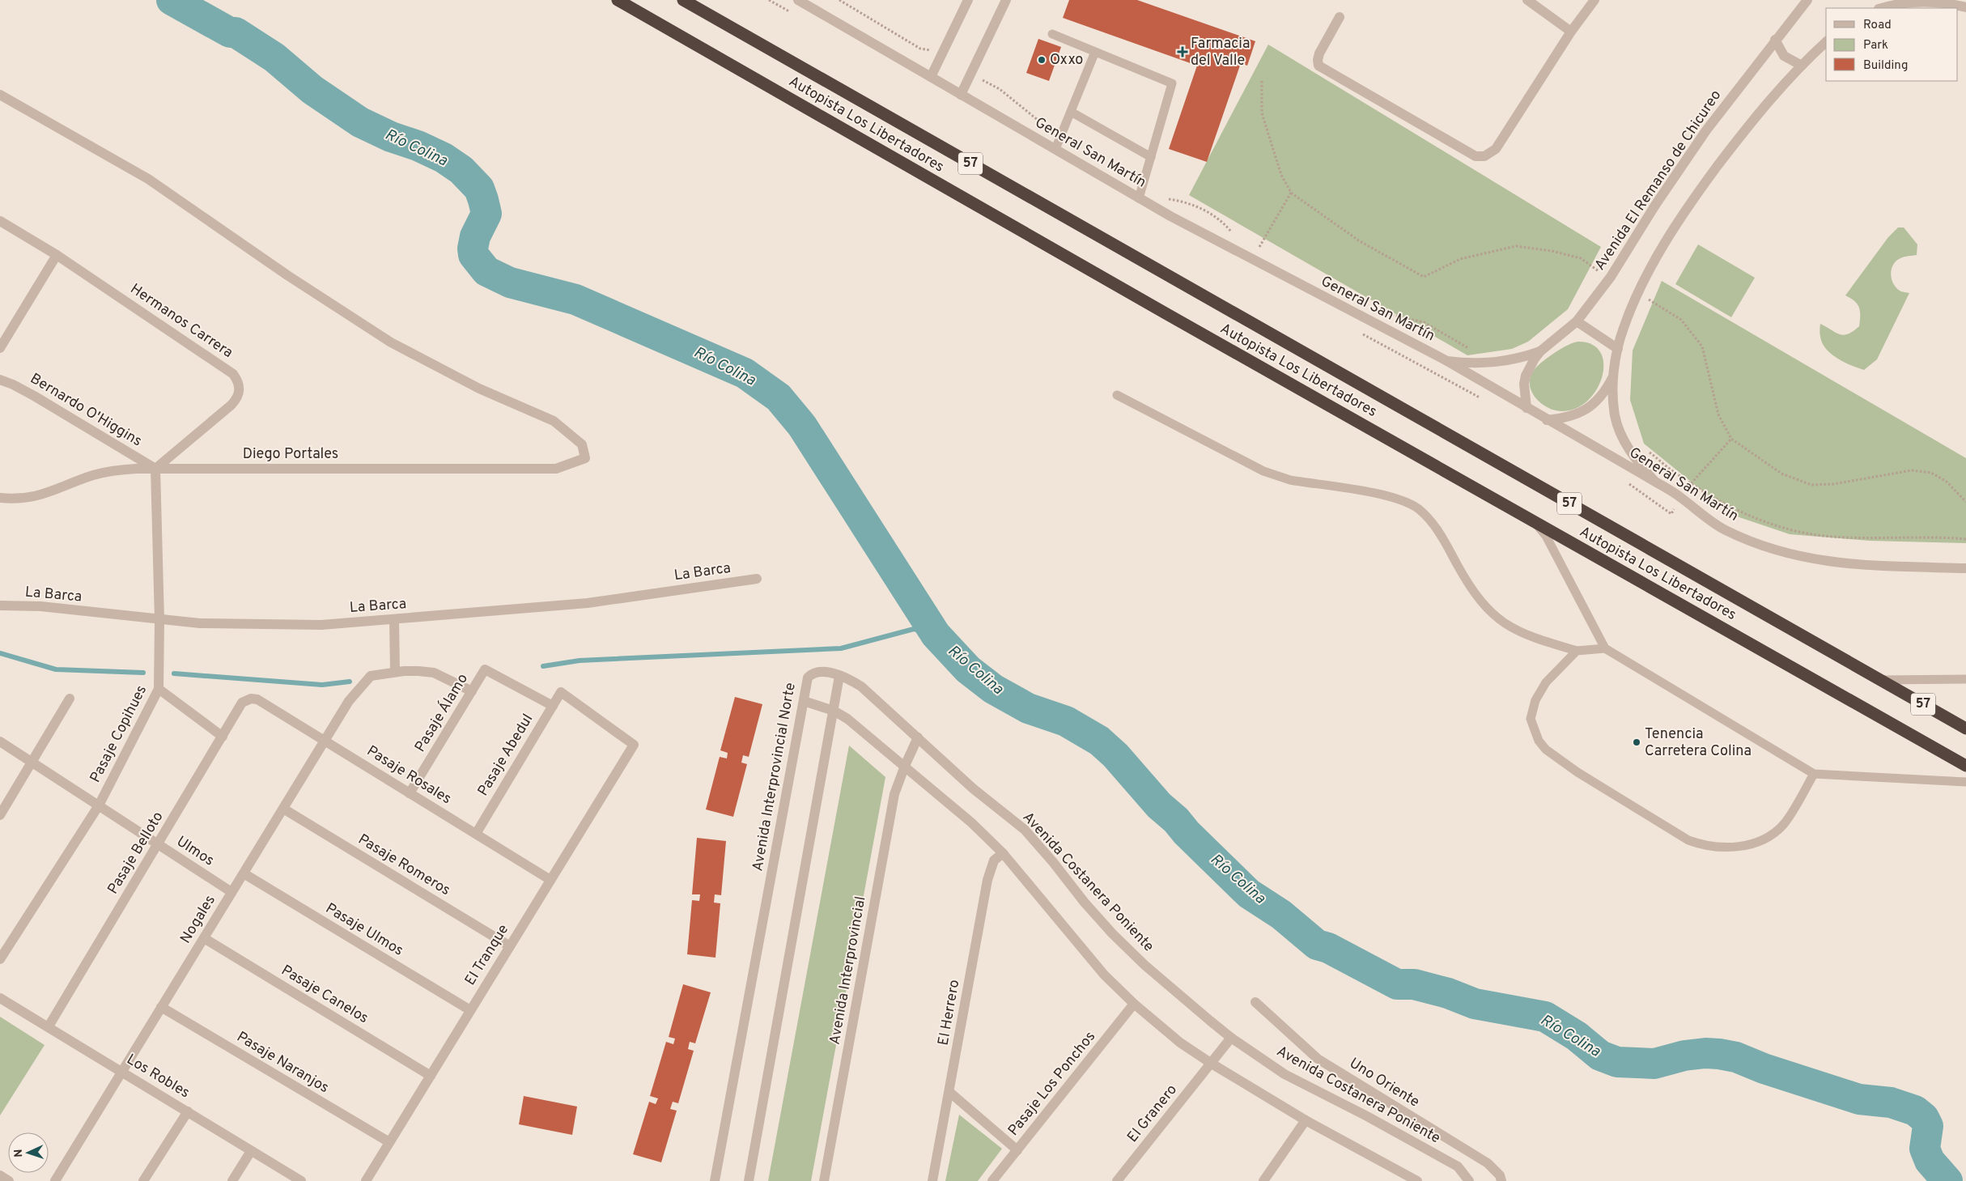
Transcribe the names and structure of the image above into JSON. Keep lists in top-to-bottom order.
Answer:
{
  "streets": {
    "highway": ["Autopista Los Libertadores", "57"],
    "street": [
      "General San Martín",
      "Avenida El Remanso de Chicureo",
      "Hermanos Carrera",
      "Bernardo O'Higgins",
      "Diego Portales",
      "La Barca",
      "Pasaje Álamo",
      "Pasaje Copihues",
      "Pasaje Abedul",
      "Pasaje Rosales",
      "Avenida Interprovincial Norte",
      "Ulmos",
      "Pasaje Belloto",
      "Pasaje Romeros",
      "Avenida Costanera Poniente",
      "Nogales",
      "Pasaje Ulmos",
      "El Tranque",
      "Avenida Interprovincial",
      "Pasaje Canelos",
      "El Herrero",
      "Pasaje Naranjos",
      "Los Robles",
      "Uno Oriente",
      "Pasaje Los Ponchos",
      "El Granero"
    ]
  },
  "crossings": [
    ["General San Martín", "Avenida El Remanso de Chicureo"],
    ["Hermanos Carrera", "Bernardo O'Higgins"],
    ["Hermanos Carrera", "Diego Portales"],
    ["Hermanos Carrera", "Pasaje Copihues"],
    ["Bernardo O'Higgins", "Diego Portales"],
    ["Bernardo O'Higgins", "Pasaje Copihues"],
    ["Diego Portales", "Pasaje Copihues"],
    ["La Barca", "Pasaje Copihues"],
    ["Pasaje Álamo", "Pasaje Abedul"],
    ["Pasaje Álamo", "Pasaje Rosales"],
    ["Pasaje Copihues", "Ulmos"],
    ["Pasaje Abedul", "Pasaje Rosales"],
    ["Pasaje Abedul", "El Tranque"],
    ["Pasaje Rosales", "Pasaje Belloto"],
    ["Pasaje Rosales", "Nogales"],
    ["Pasaje Rosales", "El Tranque"],
    ["Avenida Interprovincial Norte", "Avenida Costanera Poniente"],
    ["Ulmos", "Pasaje Belloto"],
    ["Ulmos", "Nogales"],
    ["Pasaje Belloto", "Los Robles"],
    ["Pasaje Romeros", "Nogales"],
    ["Pasaje Romeros", "El Tranque"],
    ["Avenida Costanera Poniente", "Avenida Interprovincial"],
    ["Avenida Costanera Poniente", "El Granero"],
    ["Nogales", "Pasaje Ulmos"],
    ["Nogales", "Pasaje Canelos"],
    ["Nogales", "Pasaje Naranjos"],
    ["Nogales", "Los Robles"],
    ["Pasaje Ulmos", "El Tranque"],
    ["El Tranque", "Pasaje Canelos"],
    ["El Tranque", "Pasaje Naranjos"]
  ],
  "water": ["Río Colina"],
  "places": {
    "health": ["Farmacia del Valle"],
    "other": ["Oxxo", "Tenencia Carretera Colina"]
  },
  "legend": ["Road", "Park", "Building"],
  "north": "left"
}
